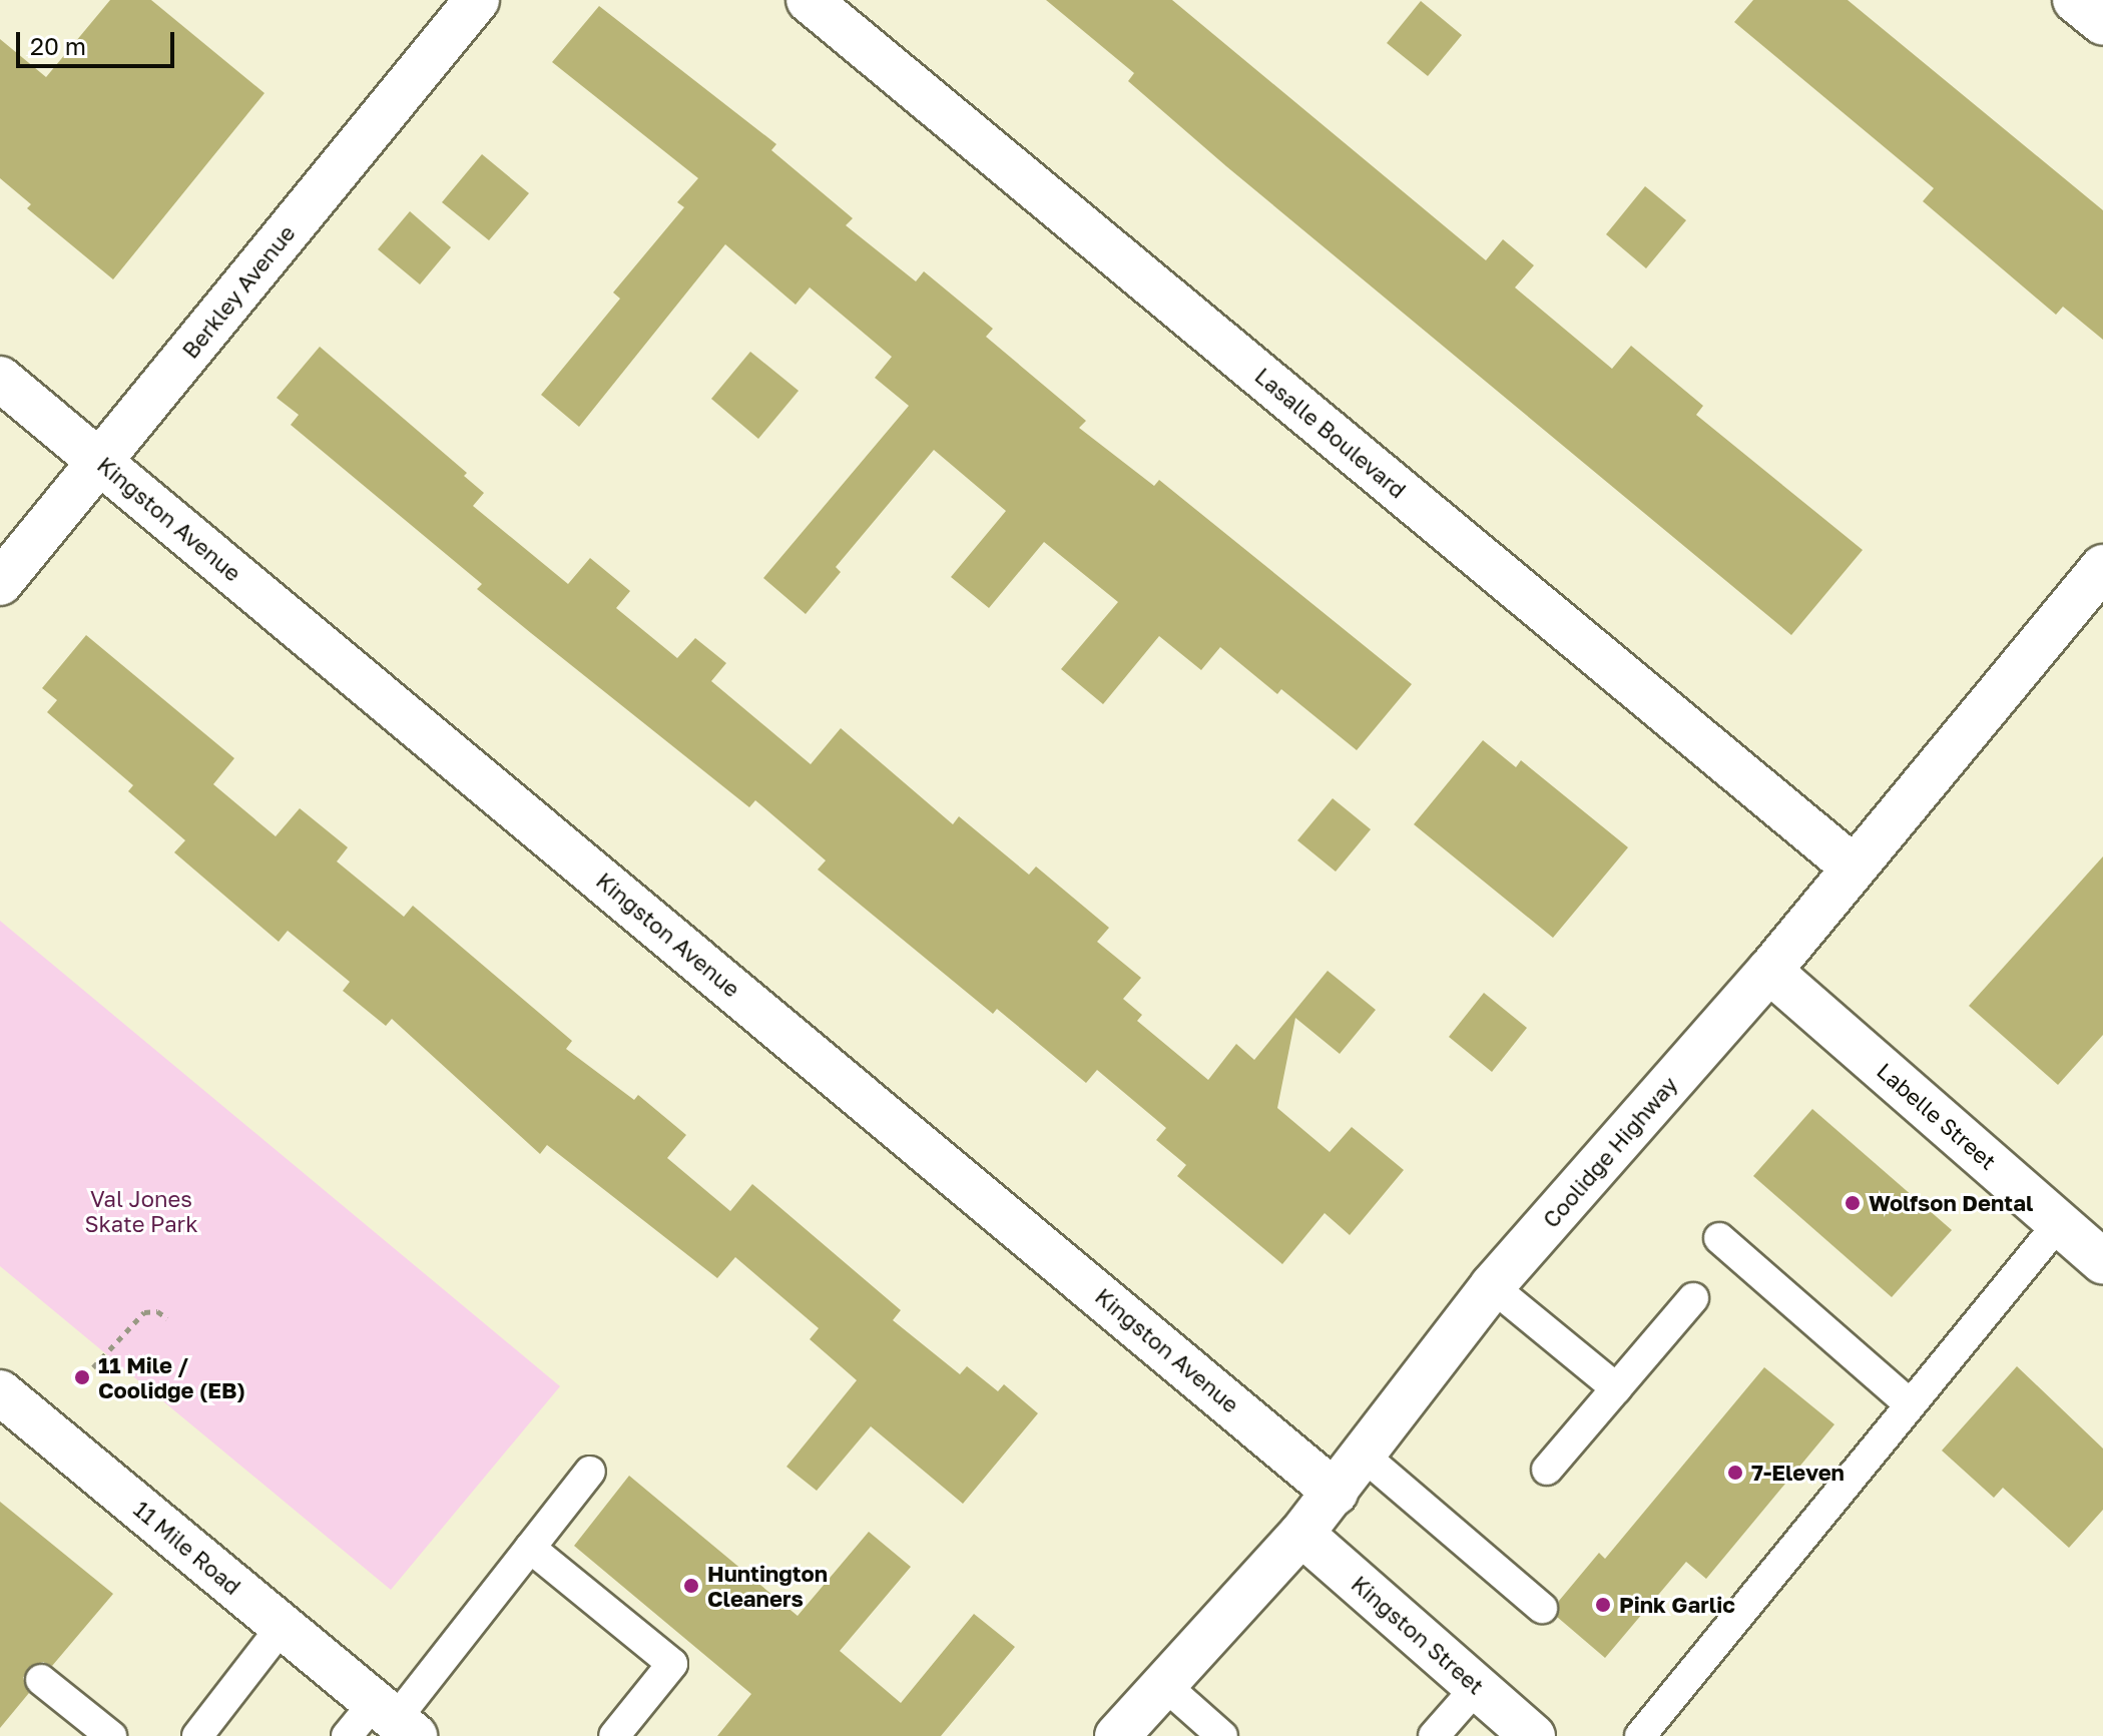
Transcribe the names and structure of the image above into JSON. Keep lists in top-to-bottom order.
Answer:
{
  "streets": {
    "street": [
      "Berkley Avenue",
      "Lasalle Boulevard",
      "Kingston Avenue",
      "Labelle Street",
      "Coolidge Highway",
      "11 Mile Road",
      "Kingston Street"
    ]
  },
  "crossings": [
    ["Berkley Avenue", "Kingston Avenue"],
    ["Lasalle Boulevard", "Coolidge Highway"],
    ["Kingston Avenue", "Coolidge Highway"],
    ["Labelle Street", "Coolidge Highway"],
    ["Coolidge Highway", "Kingston Street"]
  ],
  "parks": ["Val Jones Skate Park"],
  "places": [
    "Wolfson Dental",
    "11 Mile / Coolidge (EB)",
    "7-Eleven",
    "Huntington Cleaners",
    "Pink Garlic"
  ],
  "scale_bar": "20 m"
}
